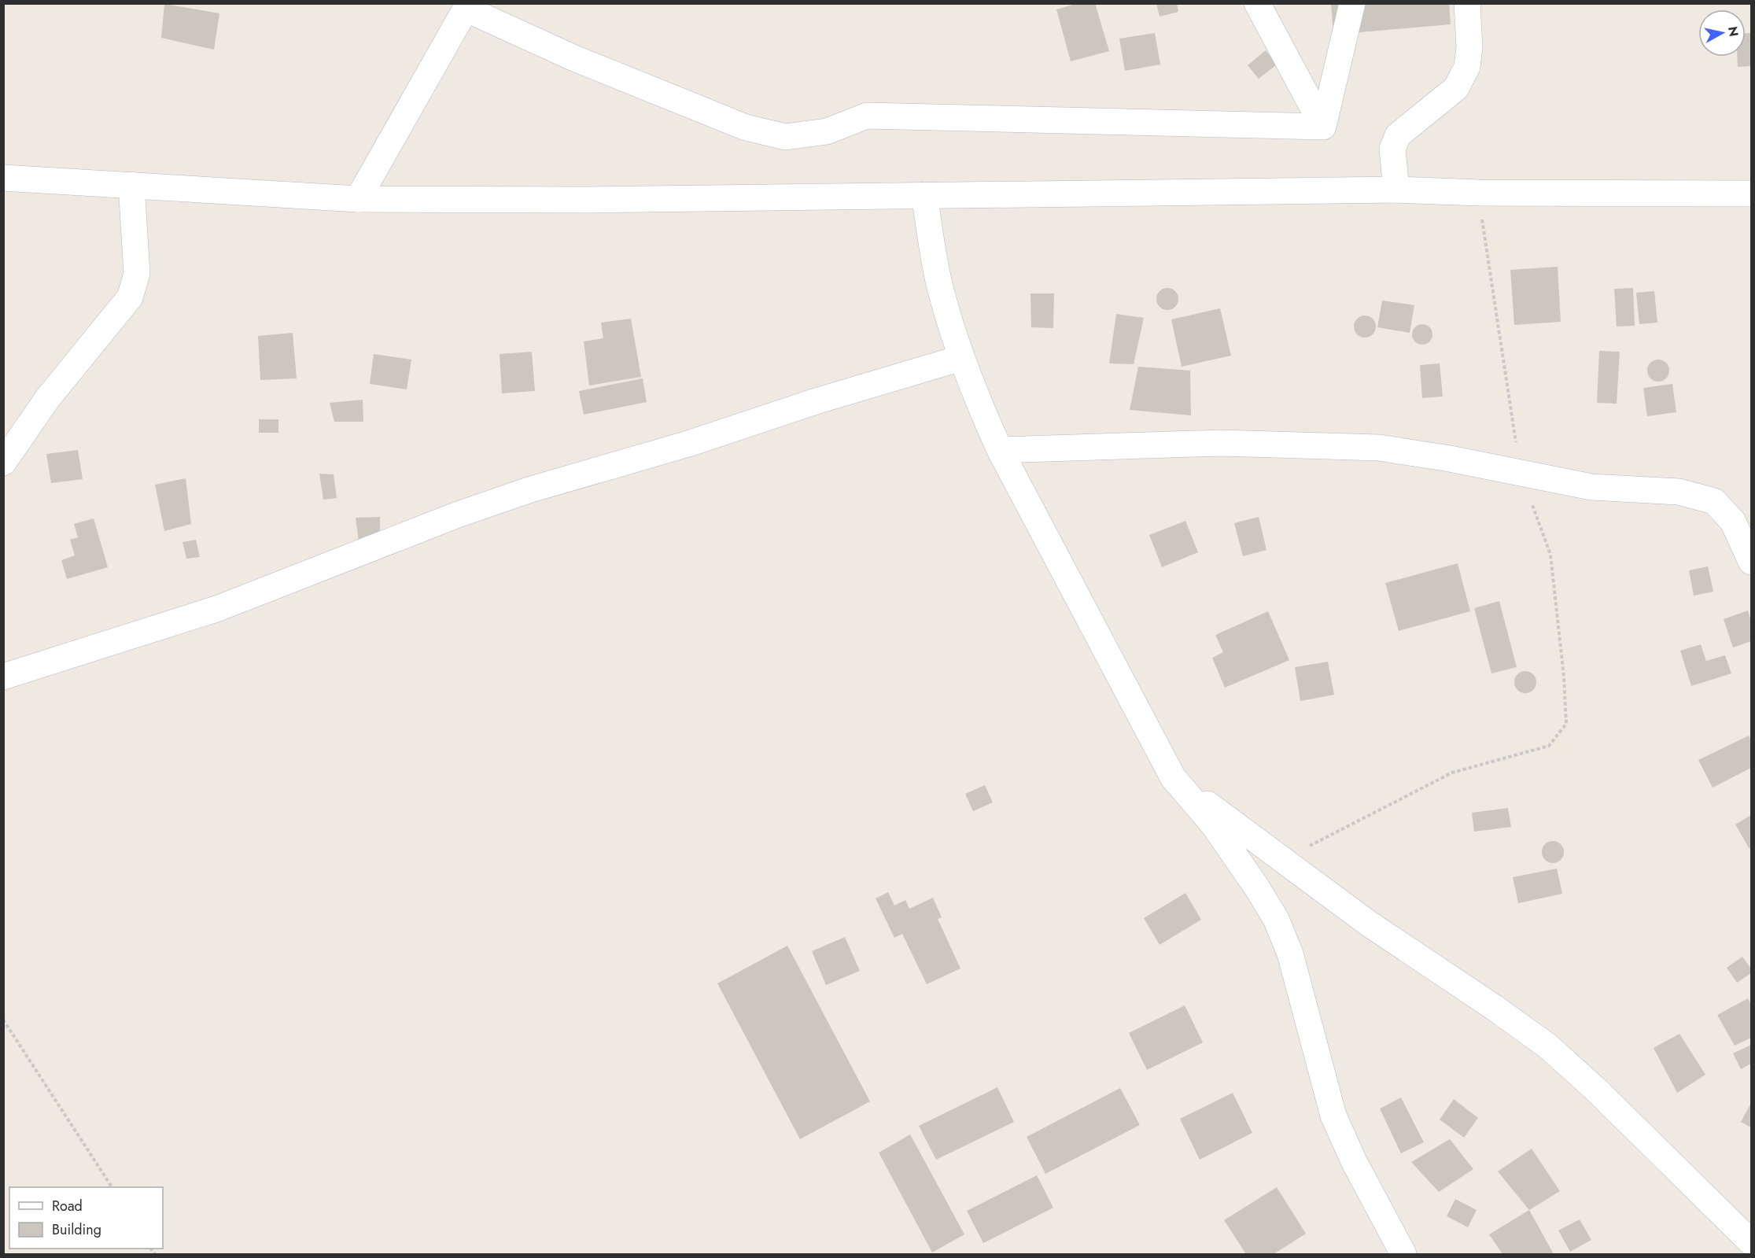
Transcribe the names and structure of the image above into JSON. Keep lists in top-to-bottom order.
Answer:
{
  "legend": ["Road", "Building"],
  "north": "right"
}
